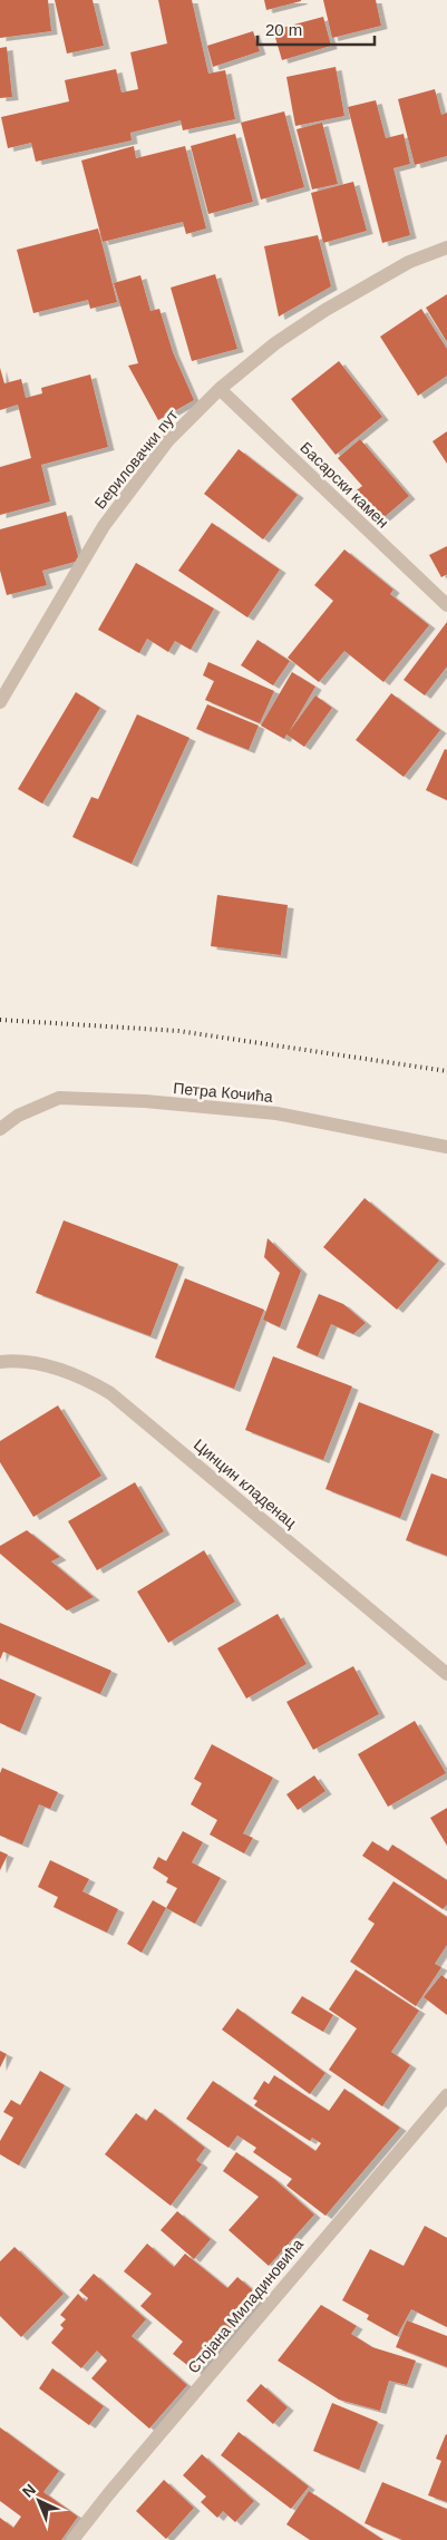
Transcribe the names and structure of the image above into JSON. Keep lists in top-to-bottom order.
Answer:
{
  "streets": {
    "street": [
      "Бериловачки пут",
      "Басарски камен",
      "Петра Кочића",
      "Цинцин кладенац",
      "Стојана Миладиновића"
    ]
  },
  "crossings": [
    ["Бериловачки пут", "Басарски камен"]
  ],
  "scale_bar": "20 m",
  "north": "top left"
}
